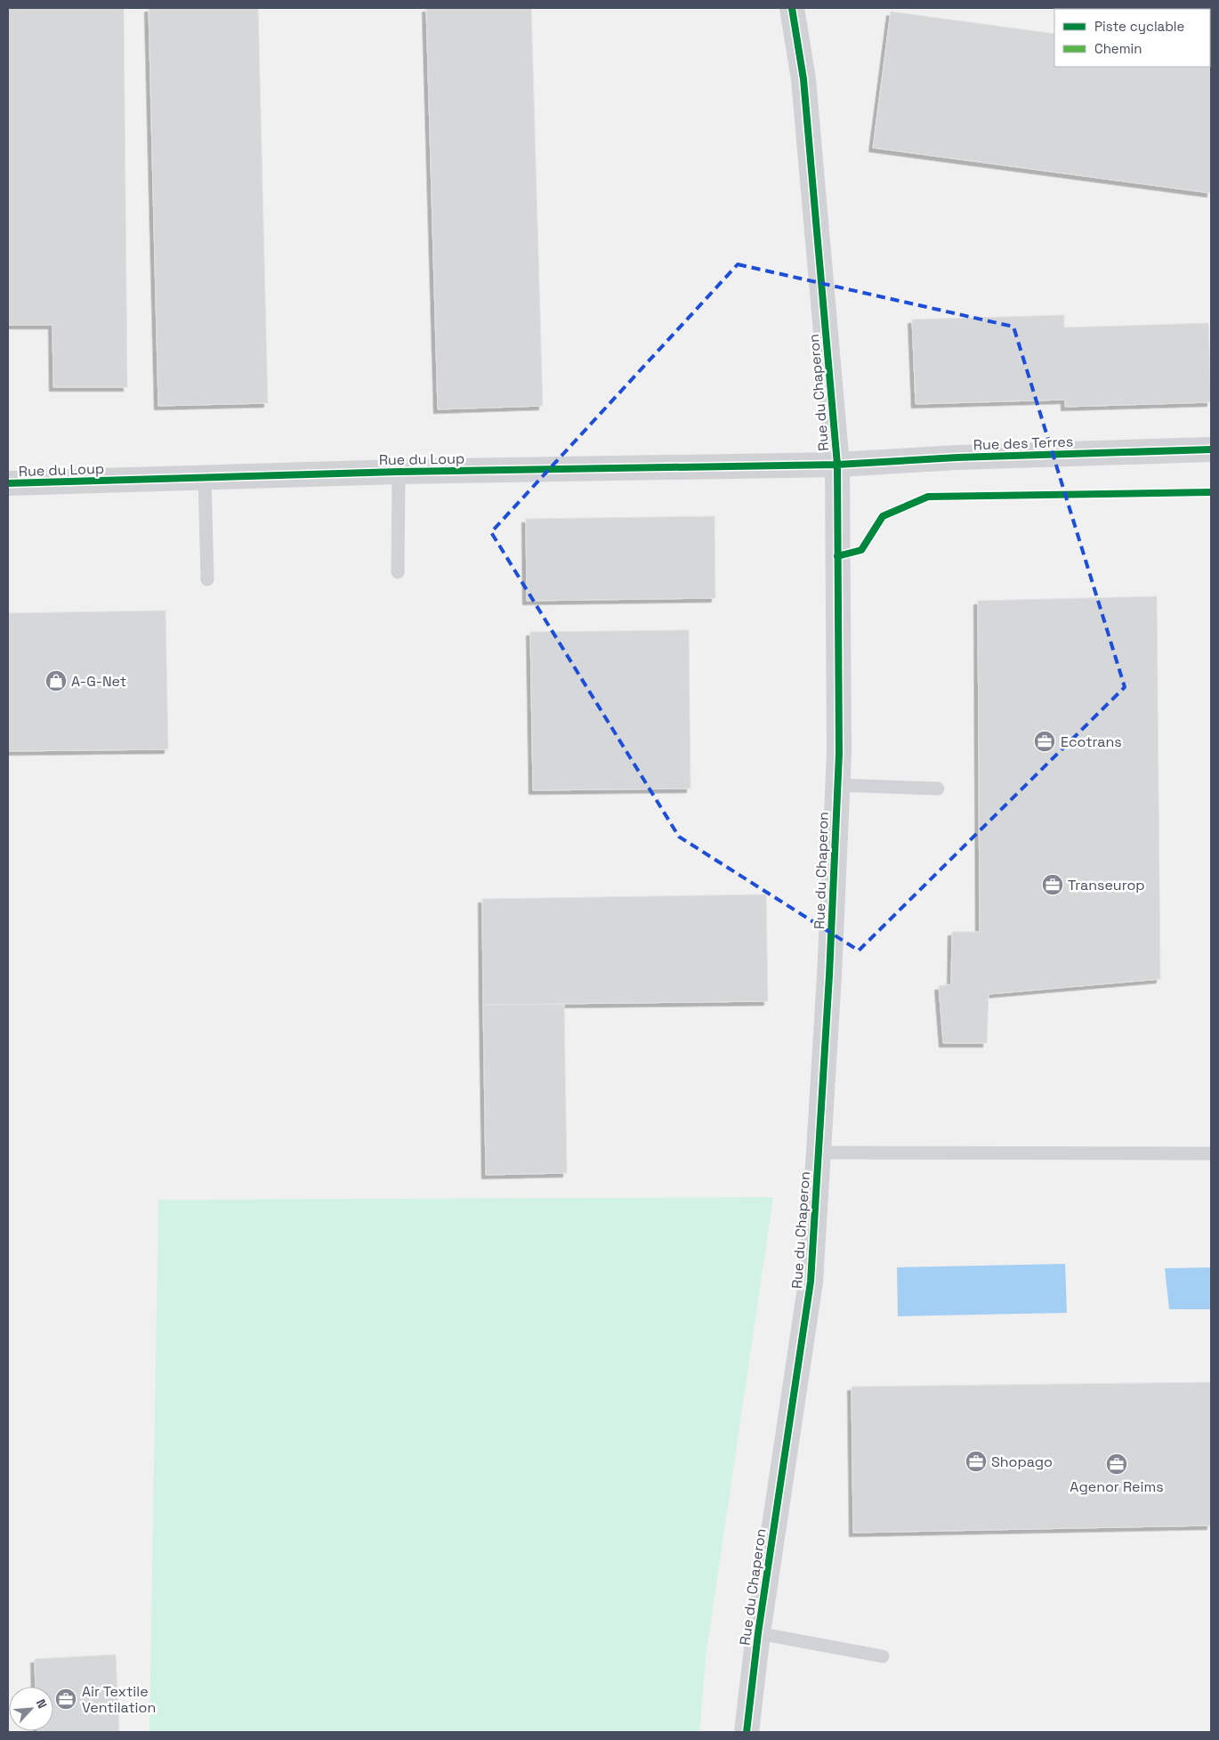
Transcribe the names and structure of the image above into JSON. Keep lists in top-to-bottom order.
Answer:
{
  "streets": {
    "street": ["Rue du Chaperon", "Rue des Terres", "Rue du Loup"]
  },
  "crossings": [
    ["Rue du Chaperon", "Rue des Terres"],
    ["Rue du Chaperon", "Rue du Loup"],
    ["Rue des Terres", "Rue du Loup"]
  ],
  "places": {
    "shop": ["A-G-Net"],
    "office": [
      "Ecotrans",
      "Transeurop",
      "Shopago",
      "Agenor Reims",
      "Air Textile Ventilation"
    ]
  },
  "legend": ["Piste cyclable", "Chemin"],
  "north": "top right"
}
